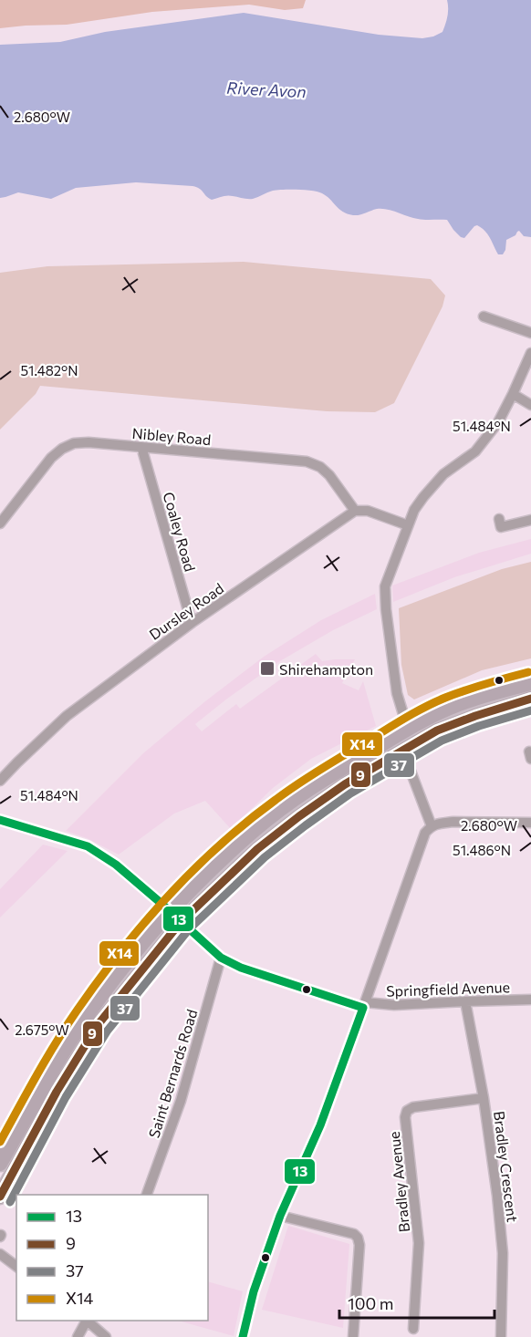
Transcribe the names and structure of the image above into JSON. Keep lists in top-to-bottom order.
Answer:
{
  "streets": {
    "street": [
      "Nibley Road",
      "Coaley Road",
      "Dursley Road",
      "Springfield Avenue",
      "Saint Bernards Road",
      "Bradley Crescent",
      "Bradley Avenue"
    ]
  },
  "crossings": [
    ["Nibley Road", "Coaley Road"],
    ["Nibley Road", "Dursley Road"],
    ["Coaley Road", "Dursley Road"],
    ["Springfield Avenue", "Saint Bernards Road"],
    ["Springfield Avenue", "Bradley Crescent"],
    ["Bradley Crescent", "Bradley Avenue"]
  ],
  "water": ["River Avon"],
  "places": {
    "transit": ["Shirehampton"]
  },
  "lines": [
    "transit line X14",
    "transit line 9",
    "transit line 37",
    "transit line 13"
  ],
  "legend": [
    "13",
    "9",
    "37",
    "X14"
  ],
  "scale_bar": "100 m",
  "coordinates": [
    "2.680°W",
    "51.482°N",
    "51.484°N",
    "51.486°N",
    "2.675°W"
  ]
}
